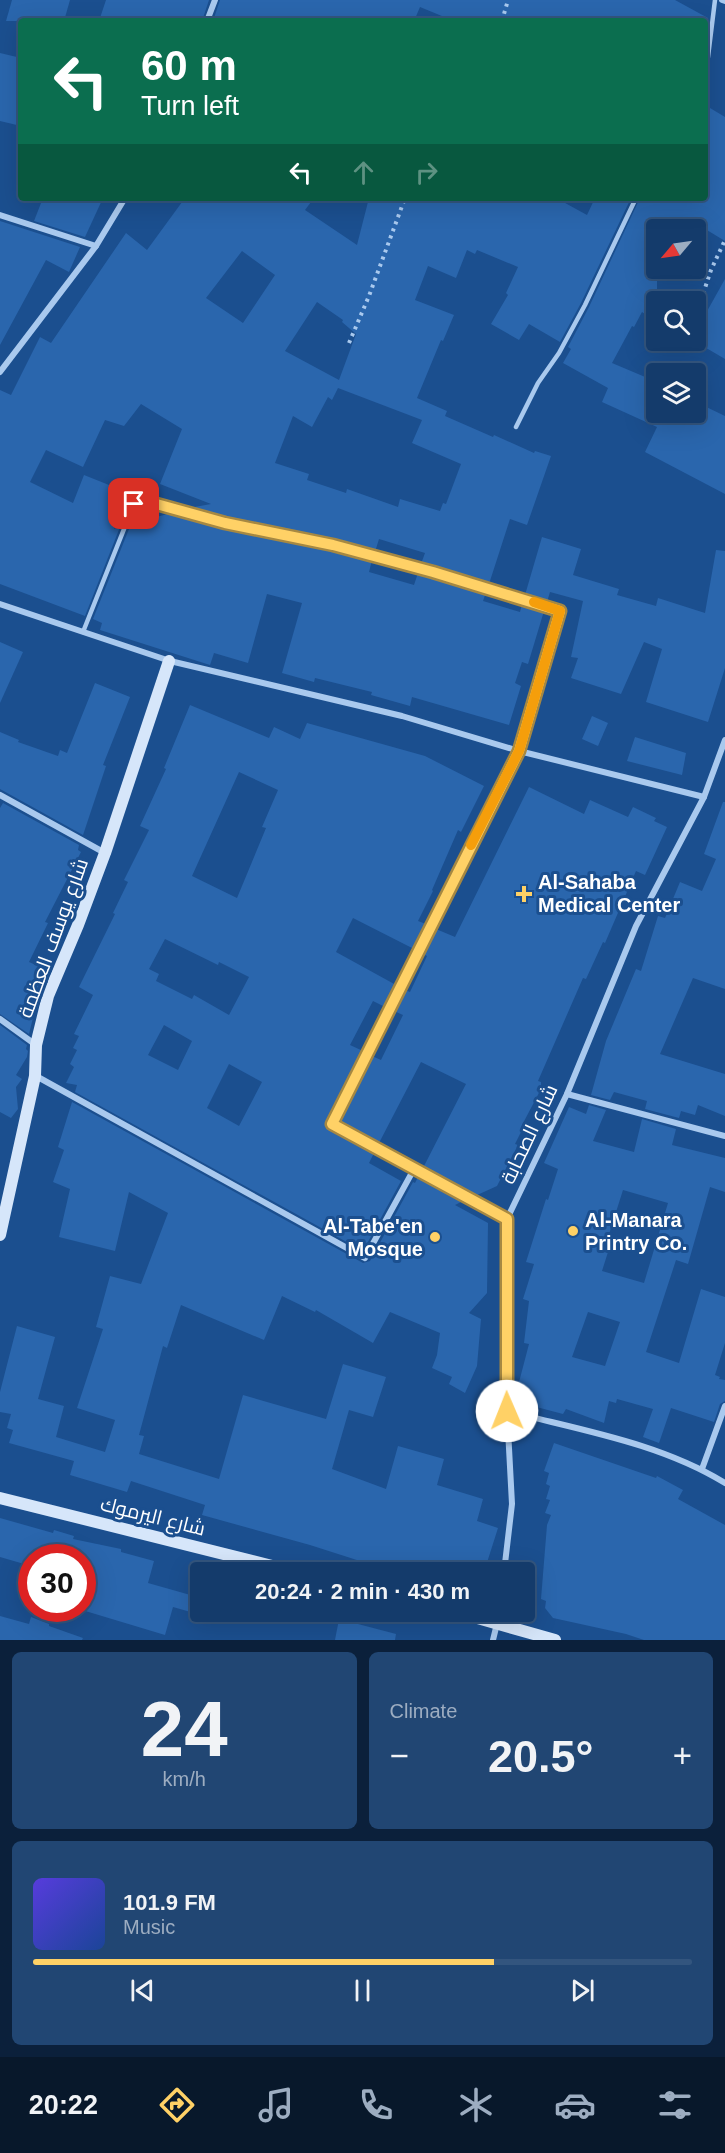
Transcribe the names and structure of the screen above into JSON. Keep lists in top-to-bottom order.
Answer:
{
  "streets": {
    "street": ["شارع يوسف العظمة", "شارع الصحابة", "شارع اليرموك"]
  },
  "places": {
    "health": ["Al-Sahaba Medical Center"],
    "other": ["Al-Manara Printry Co.", "Al-Tabe'en Mosque"]
  },
  "north": "bottom left",
  "page": {
    "turn": ["60 m", "Turn left"],
    "limit": "30",
    "trip": "20:24 · 2 min · 430 m",
    "tile": [
      ["24", "km/h"],
      "Climate"
    ],
    "heat": ["−", "20.5°", "+"],
    "song": ["101.9 FM", "Music"],
    "tabs": "20:22"
  }
}
